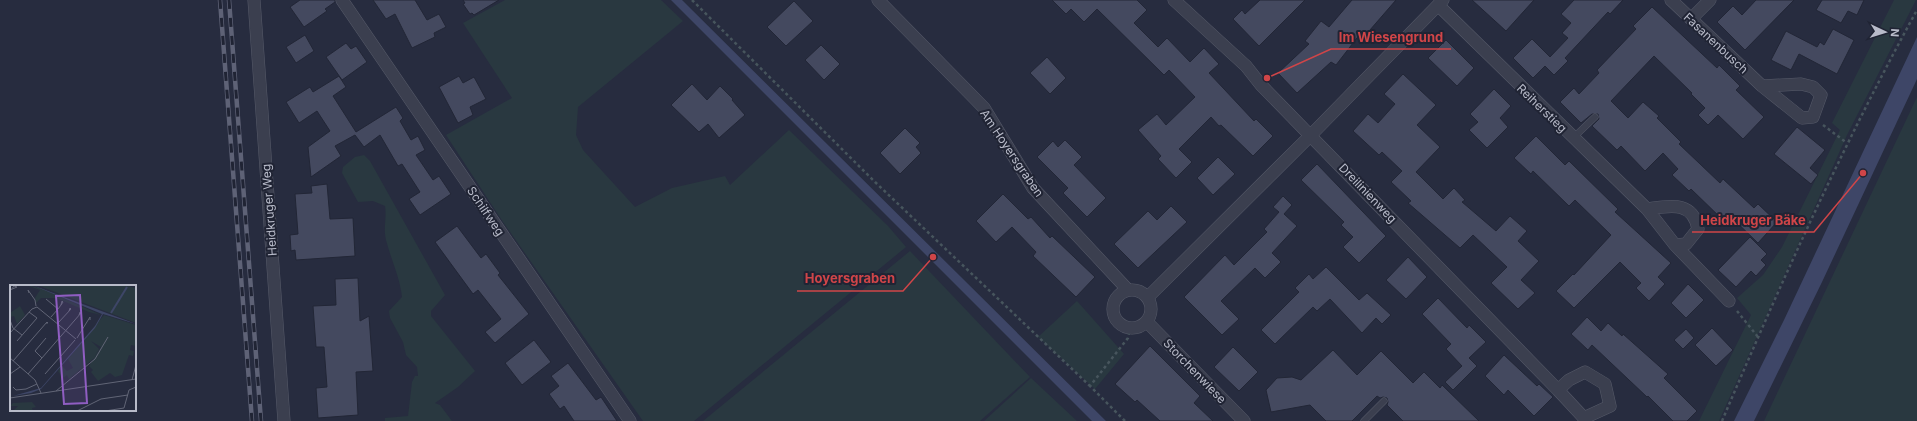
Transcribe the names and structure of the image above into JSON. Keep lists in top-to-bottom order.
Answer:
{
  "streets": {
    "street": [
      "Fasanenbusch",
      "Reiherstieg",
      "Am Hoyersgraben",
      "Dreilinienweg",
      "Heidkruger Weg",
      "Schilfweg",
      "Storchenwiese"
    ]
  },
  "crossings": [
    ["Am Hoyersgraben", "Storchenwiese"]
  ],
  "places": ["Im Wiesengrund", "Heidkruger Bäke", "Hoyersgraben"],
  "north": "right"
}
